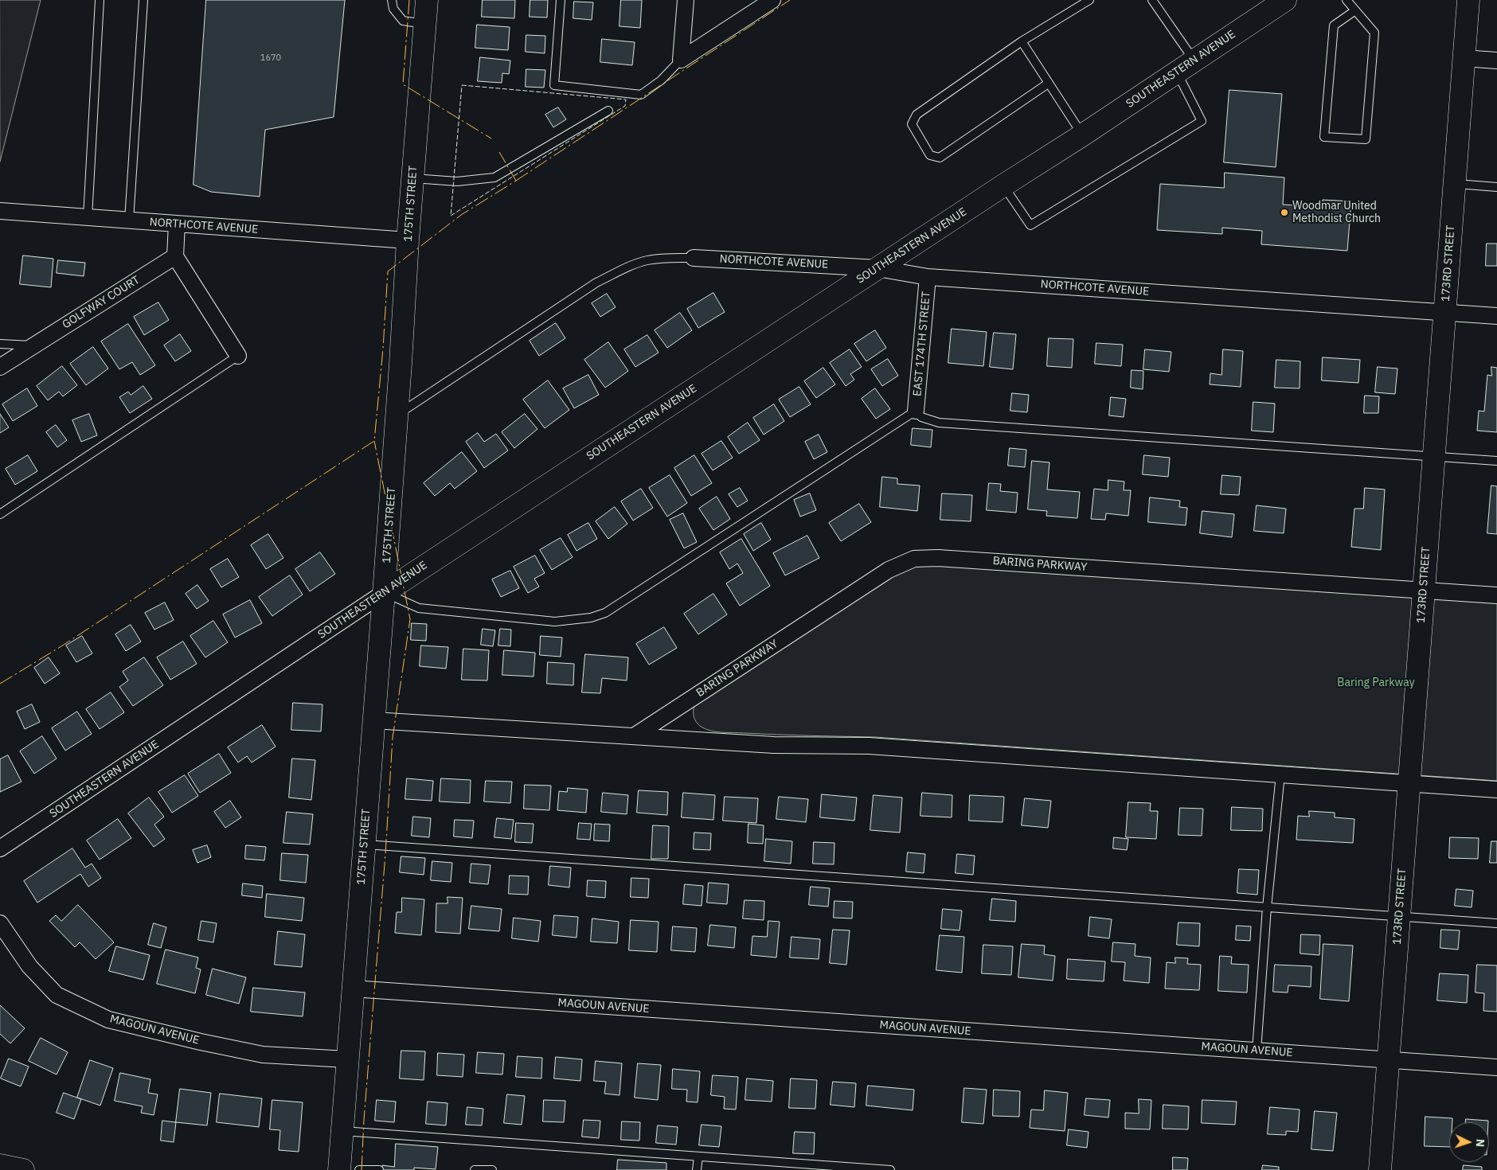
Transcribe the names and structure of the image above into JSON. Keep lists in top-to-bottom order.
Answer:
{
  "streets": {
    "main road": ["SOUTHEASTERN AVENUE", "175TH STREET", "173RD STREET"],
    "street": [
      "NORTHCOTE AVENUE",
      "GOLFWAY COURT",
      "EAST 174TH STREET",
      "BARING PARKWAY",
      "MAGOUN AVENUE"
    ]
  },
  "crossings": [
    ["SOUTHEASTERN AVENUE", "175TH STREET"],
    ["SOUTHEASTERN AVENUE", "NORTHCOTE AVENUE"],
    ["175TH STREET", "NORTHCOTE AVENUE"],
    ["175TH STREET", "MAGOUN AVENUE"],
    ["NORTHCOTE AVENUE", "173RD STREET"],
    ["NORTHCOTE AVENUE", "EAST 174TH STREET"],
    ["173RD STREET", "BARING PARKWAY"],
    ["173RD STREET", "MAGOUN AVENUE"]
  ],
  "parks": ["Baring Parkway"],
  "places": ["Woodmar United Methodist Church"],
  "house_numbers": ["1670"],
  "north": "right"
}
